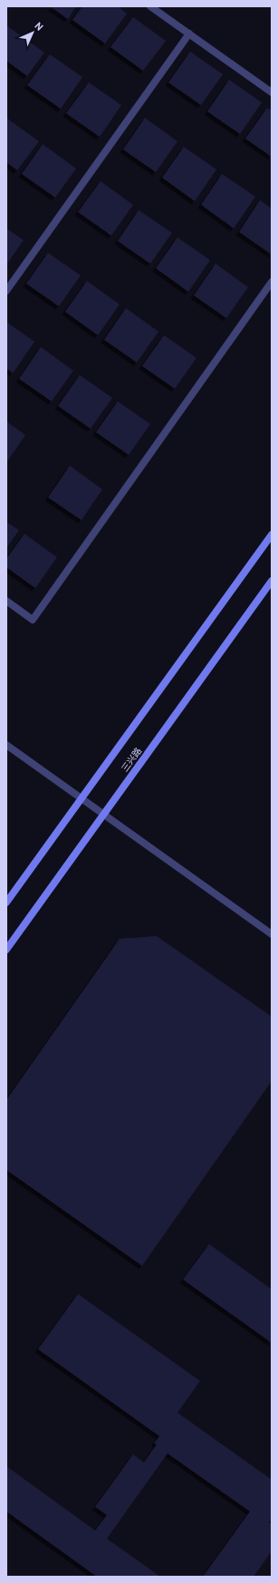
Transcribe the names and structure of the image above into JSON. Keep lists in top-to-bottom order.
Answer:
{
  "streets": {
    "street": ["三兴路"]
  },
  "north": "top right"
}
